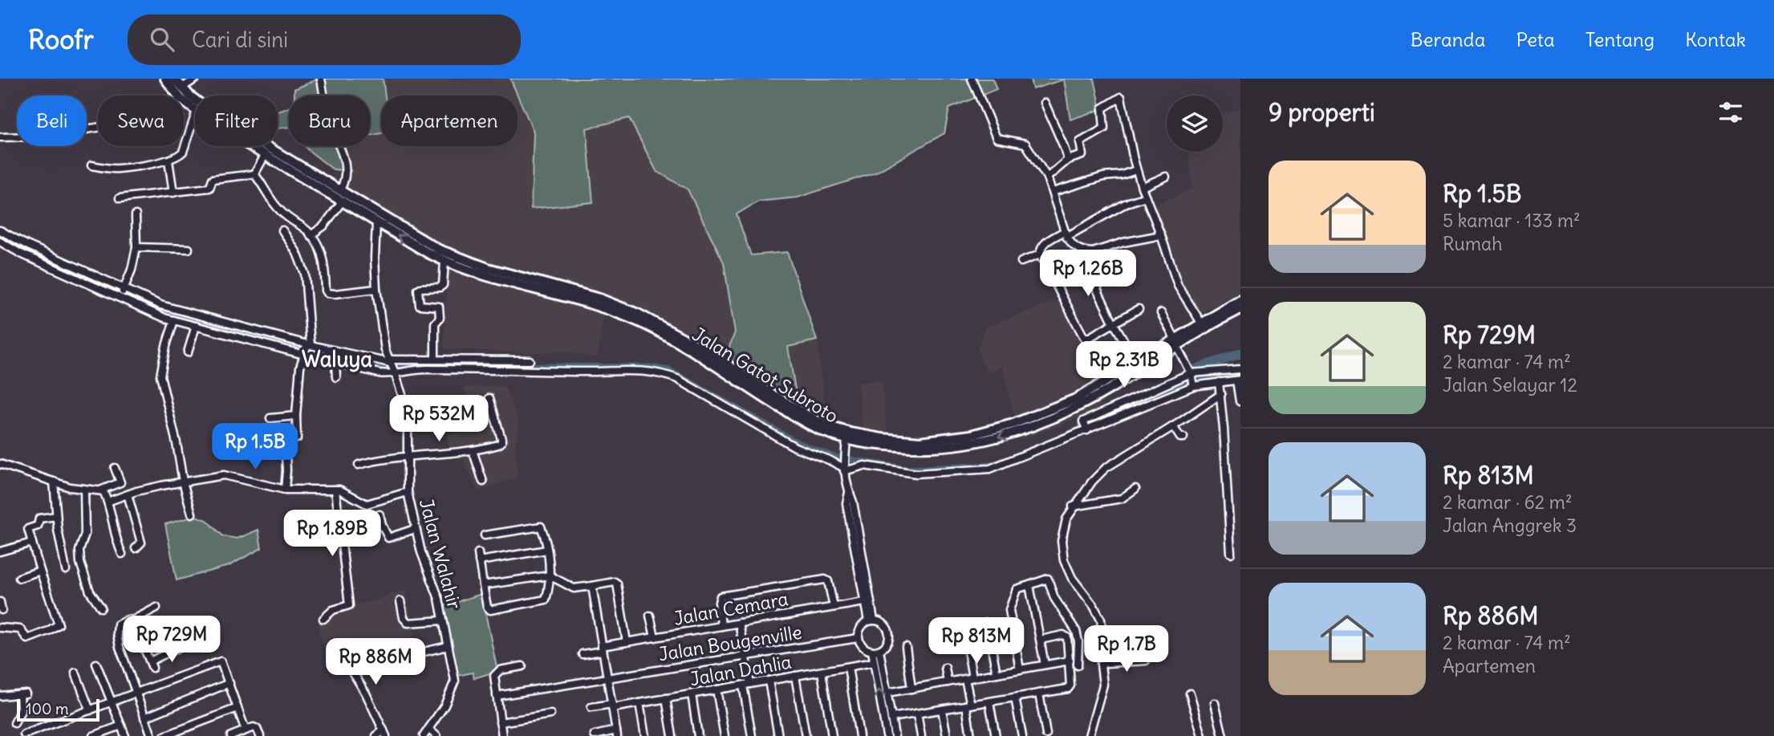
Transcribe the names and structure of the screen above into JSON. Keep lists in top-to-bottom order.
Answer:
{
  "streets": {
    "highway": ["Jalan Gatot Subroto"],
    "street": [
      "Jalan Walahir",
      "Jalan Cemara",
      "Jalan Bougenville",
      "Jalan Dahlia"
    ]
  },
  "districts": ["Waluya"],
  "scale_bar": "100 m",
  "page": {
    "header": "Roofr",
    "search": "Cari di sini",
    "nav": [
      "Beranda",
      "Peta",
      "Tentang",
      "Kontak"
    ],
    "heading": "9 properti",
    "chip": [
      "Beli",
      "Sewa",
      "Filter",
      "Baru",
      "Apartemen"
    ],
    "list": [
      {
        "name": "Rp 1.5B",
        "note": "5 kamar · 133 m² · Rumah"
      },
      {
        "name": "Rp 729M",
        "note": "2 kamar · 74 m² · Jalan Selayar 12"
      },
      {
        "name": "Rp 813M",
        "note": "2 kamar · 62 m² · Jalan Anggrek 3"
      },
      {
        "name": "Rp 886M",
        "note": "2 kamar · 74 m² · Apartemen"
      }
    ],
    "price": [
      "Rp 1.26B",
      "Rp 2.31B",
      "Rp 532M",
      "Rp 1.5B",
      "Rp 1.89B",
      "Rp 729M",
      "Rp 813M",
      "Rp 1.7B",
      "Rp 886M"
    ],
    "scale": "100 m"
  }
}
